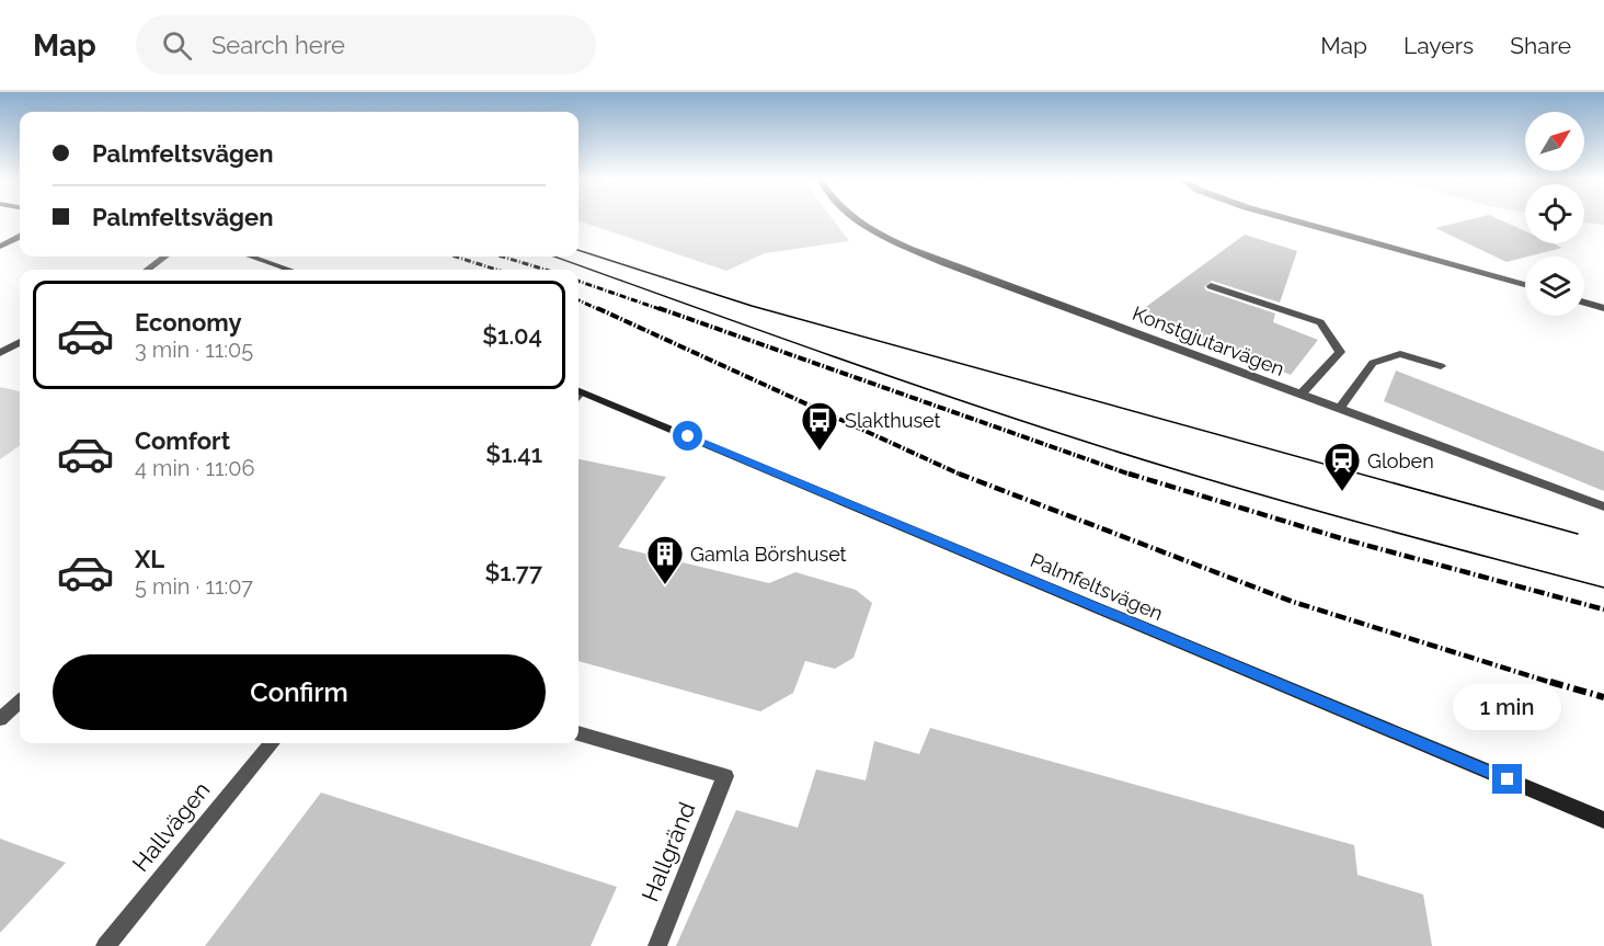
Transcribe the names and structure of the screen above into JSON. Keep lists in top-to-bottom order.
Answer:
{
  "streets": {
    "main road": ["Palmfeltsvägen"],
    "street": ["Konstgjutarvägen", "Hallvägen", "Hallgränd"]
  },
  "places": {
    "bus stop": ["Slakthuset"],
    "station": ["Globen"],
    "building": ["Gamla Börshuset"]
  },
  "north": "top right",
  "page": {
    "header": "Map",
    "search": "Search here",
    "nav": ["Map", "Layers", "Share"],
    "banner": ["Palmfeltsvägen", "Palmfeltsvägen"],
    "list": [
      {
        "name": "Economy",
        "note": "3 min · 11:05",
        "value": "$1.04"
      },
      {
        "name": "Comfort",
        "note": "4 min · 11:06",
        "value": "$1.41"
      },
      {
        "name": "XL",
        "note": "5 min · 11:07",
        "value": "$1.77"
      }
    ],
    "buttons": "Confirm",
    "bubble": "1 min"
  }
}
